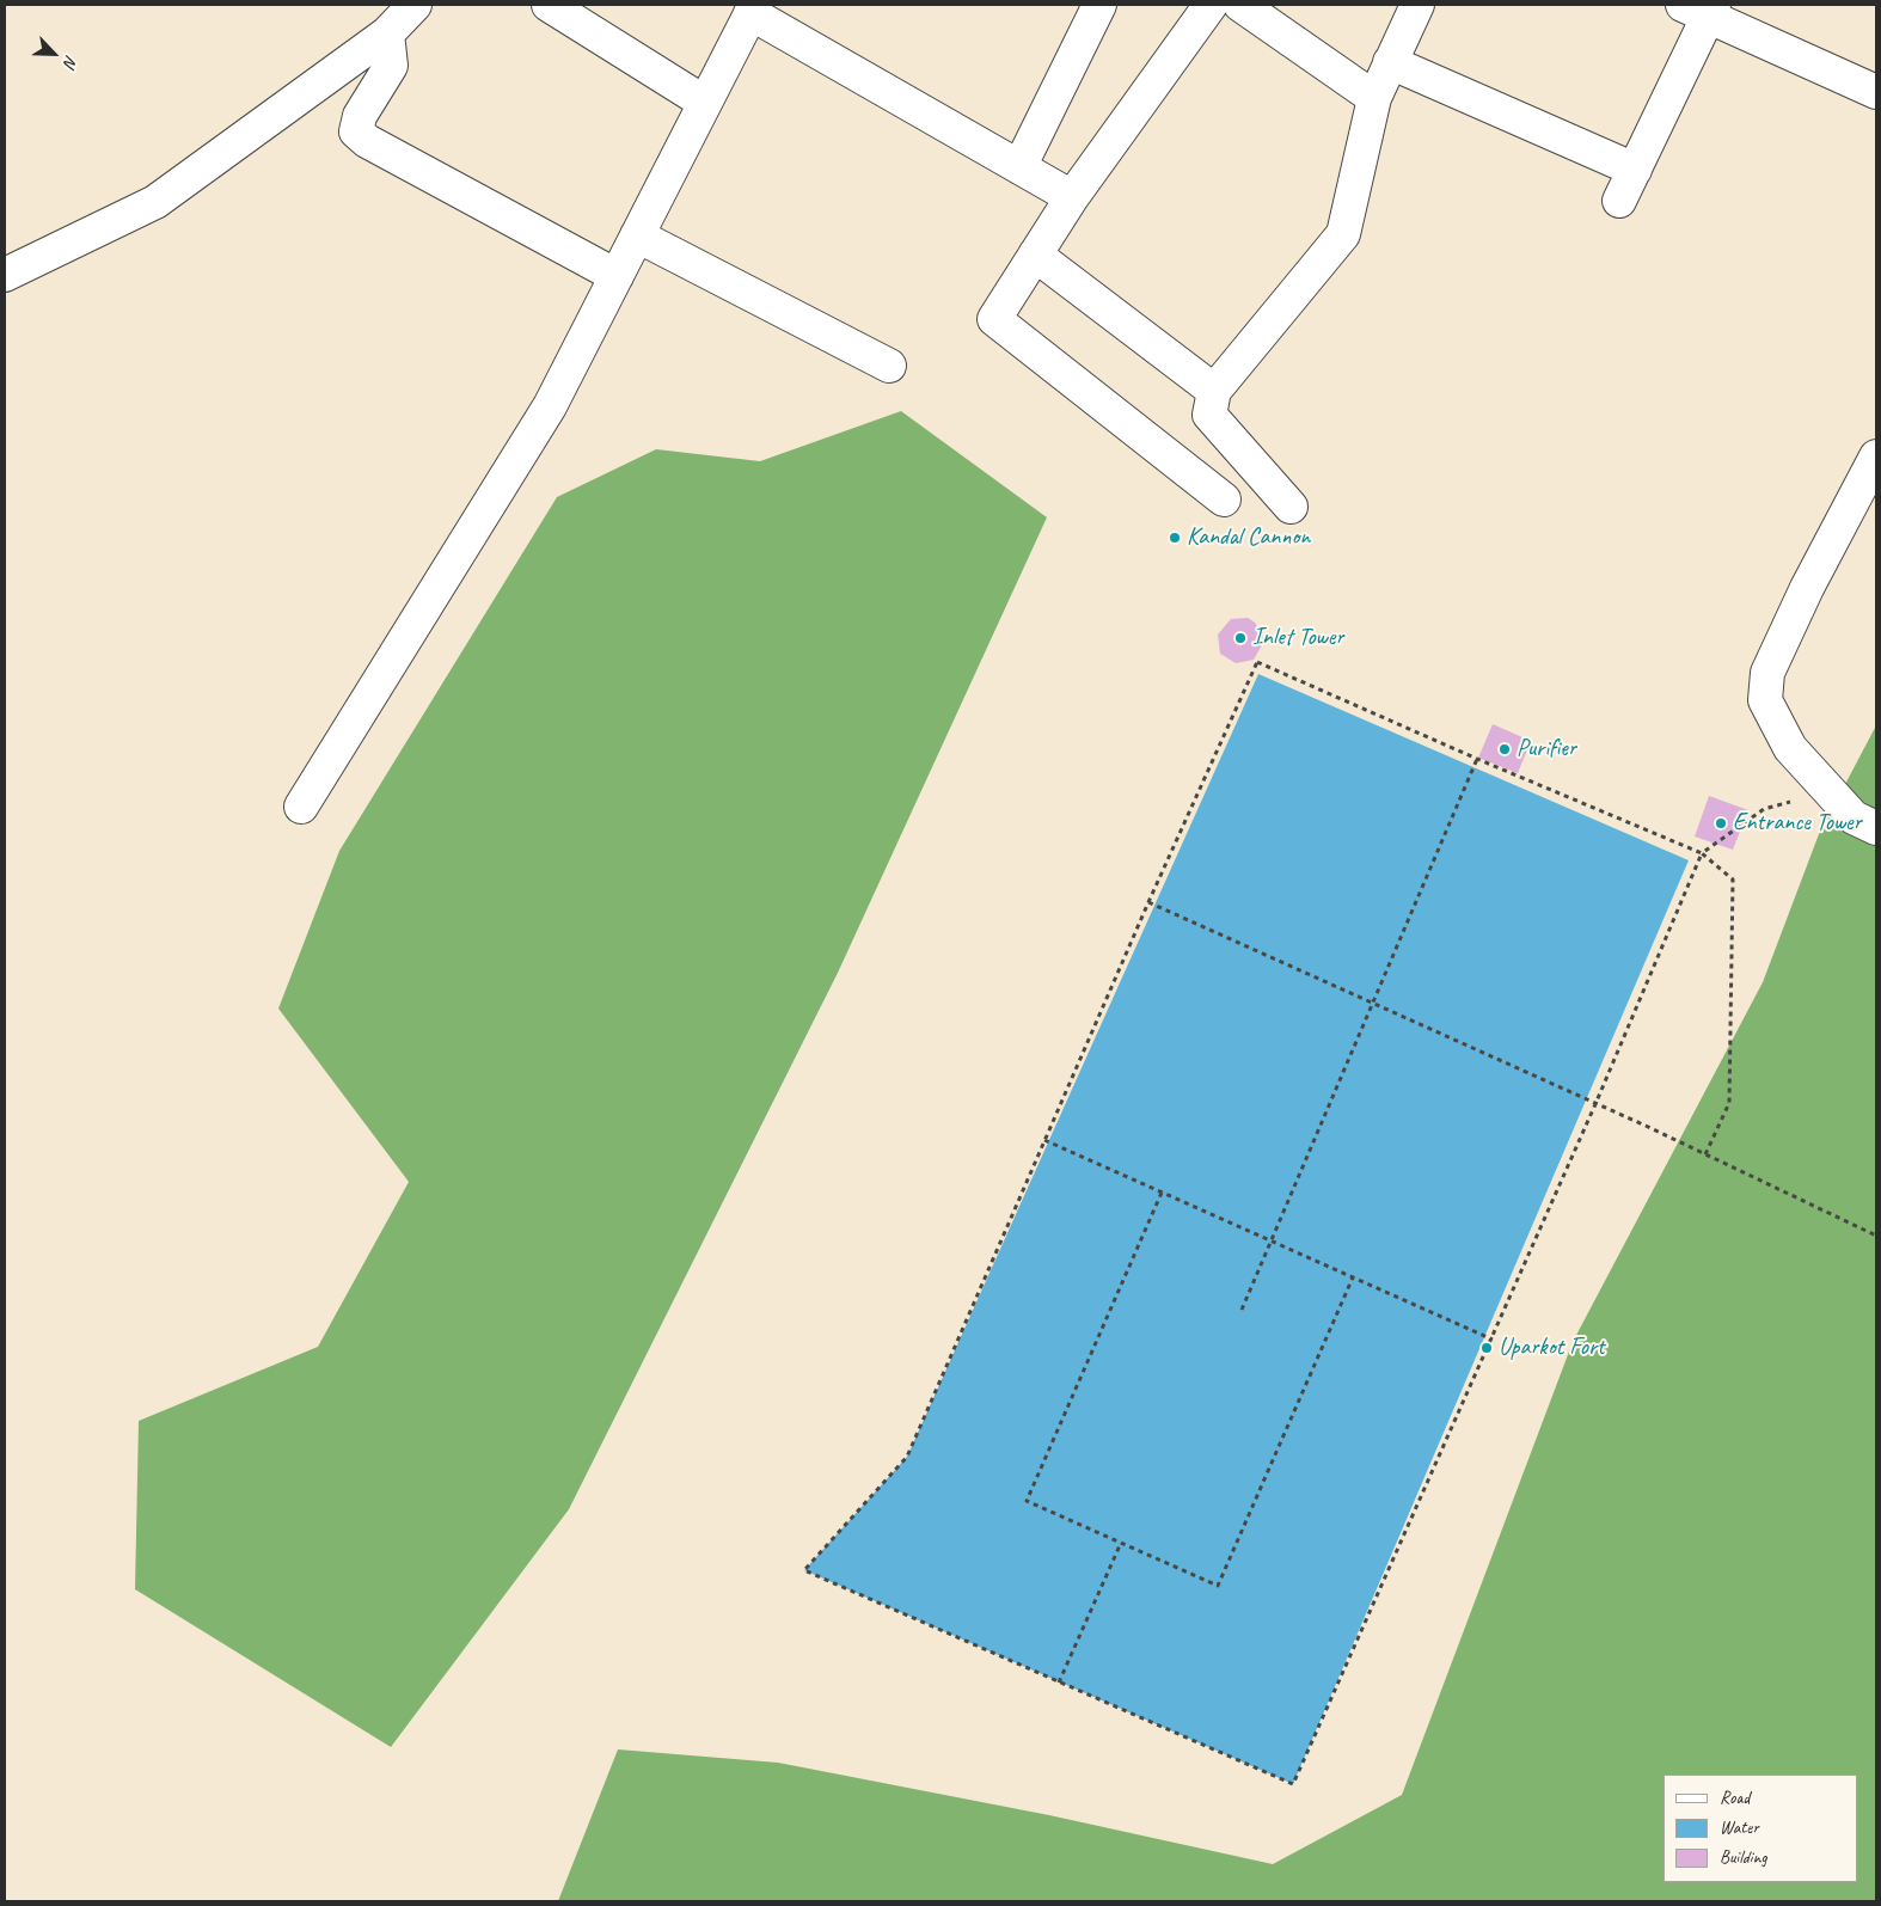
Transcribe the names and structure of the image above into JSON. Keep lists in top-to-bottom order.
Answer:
{
  "places": [
    "Kandal Cannon",
    "Inlet Tower",
    "Purifier",
    "Entrance Tower",
    "Uparkot Fort"
  ],
  "legend": ["Road", "Water", "Building"],
  "north": "bottom right"
}
